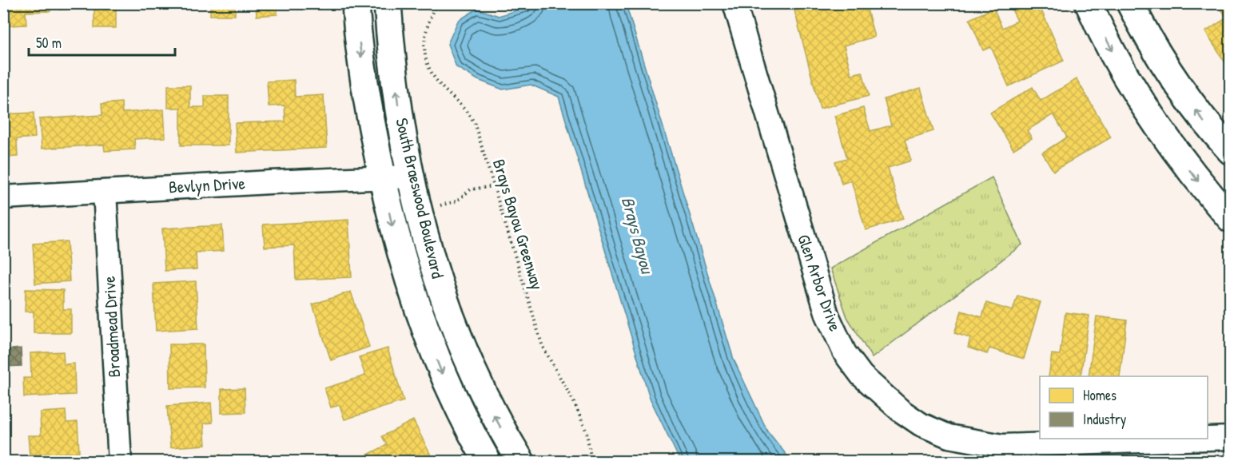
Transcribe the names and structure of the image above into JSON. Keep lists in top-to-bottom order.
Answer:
{
  "streets": {
    "main road": ["South Braeswood Boulevard"],
    "street": ["Bevlyn Drive", "Glen Arbor Drive", "Broadmead Drive"],
    "path": ["Brays Bayou Greenway"]
  },
  "crossings": [
    ["Bevlyn Drive", "South Braeswood Boulevard"],
    ["Bevlyn Drive", "Broadmead Drive"]
  ],
  "water": ["Brays Bayou"],
  "legend": ["Homes", "Industry"],
  "scale_bar": "50 m"
}
